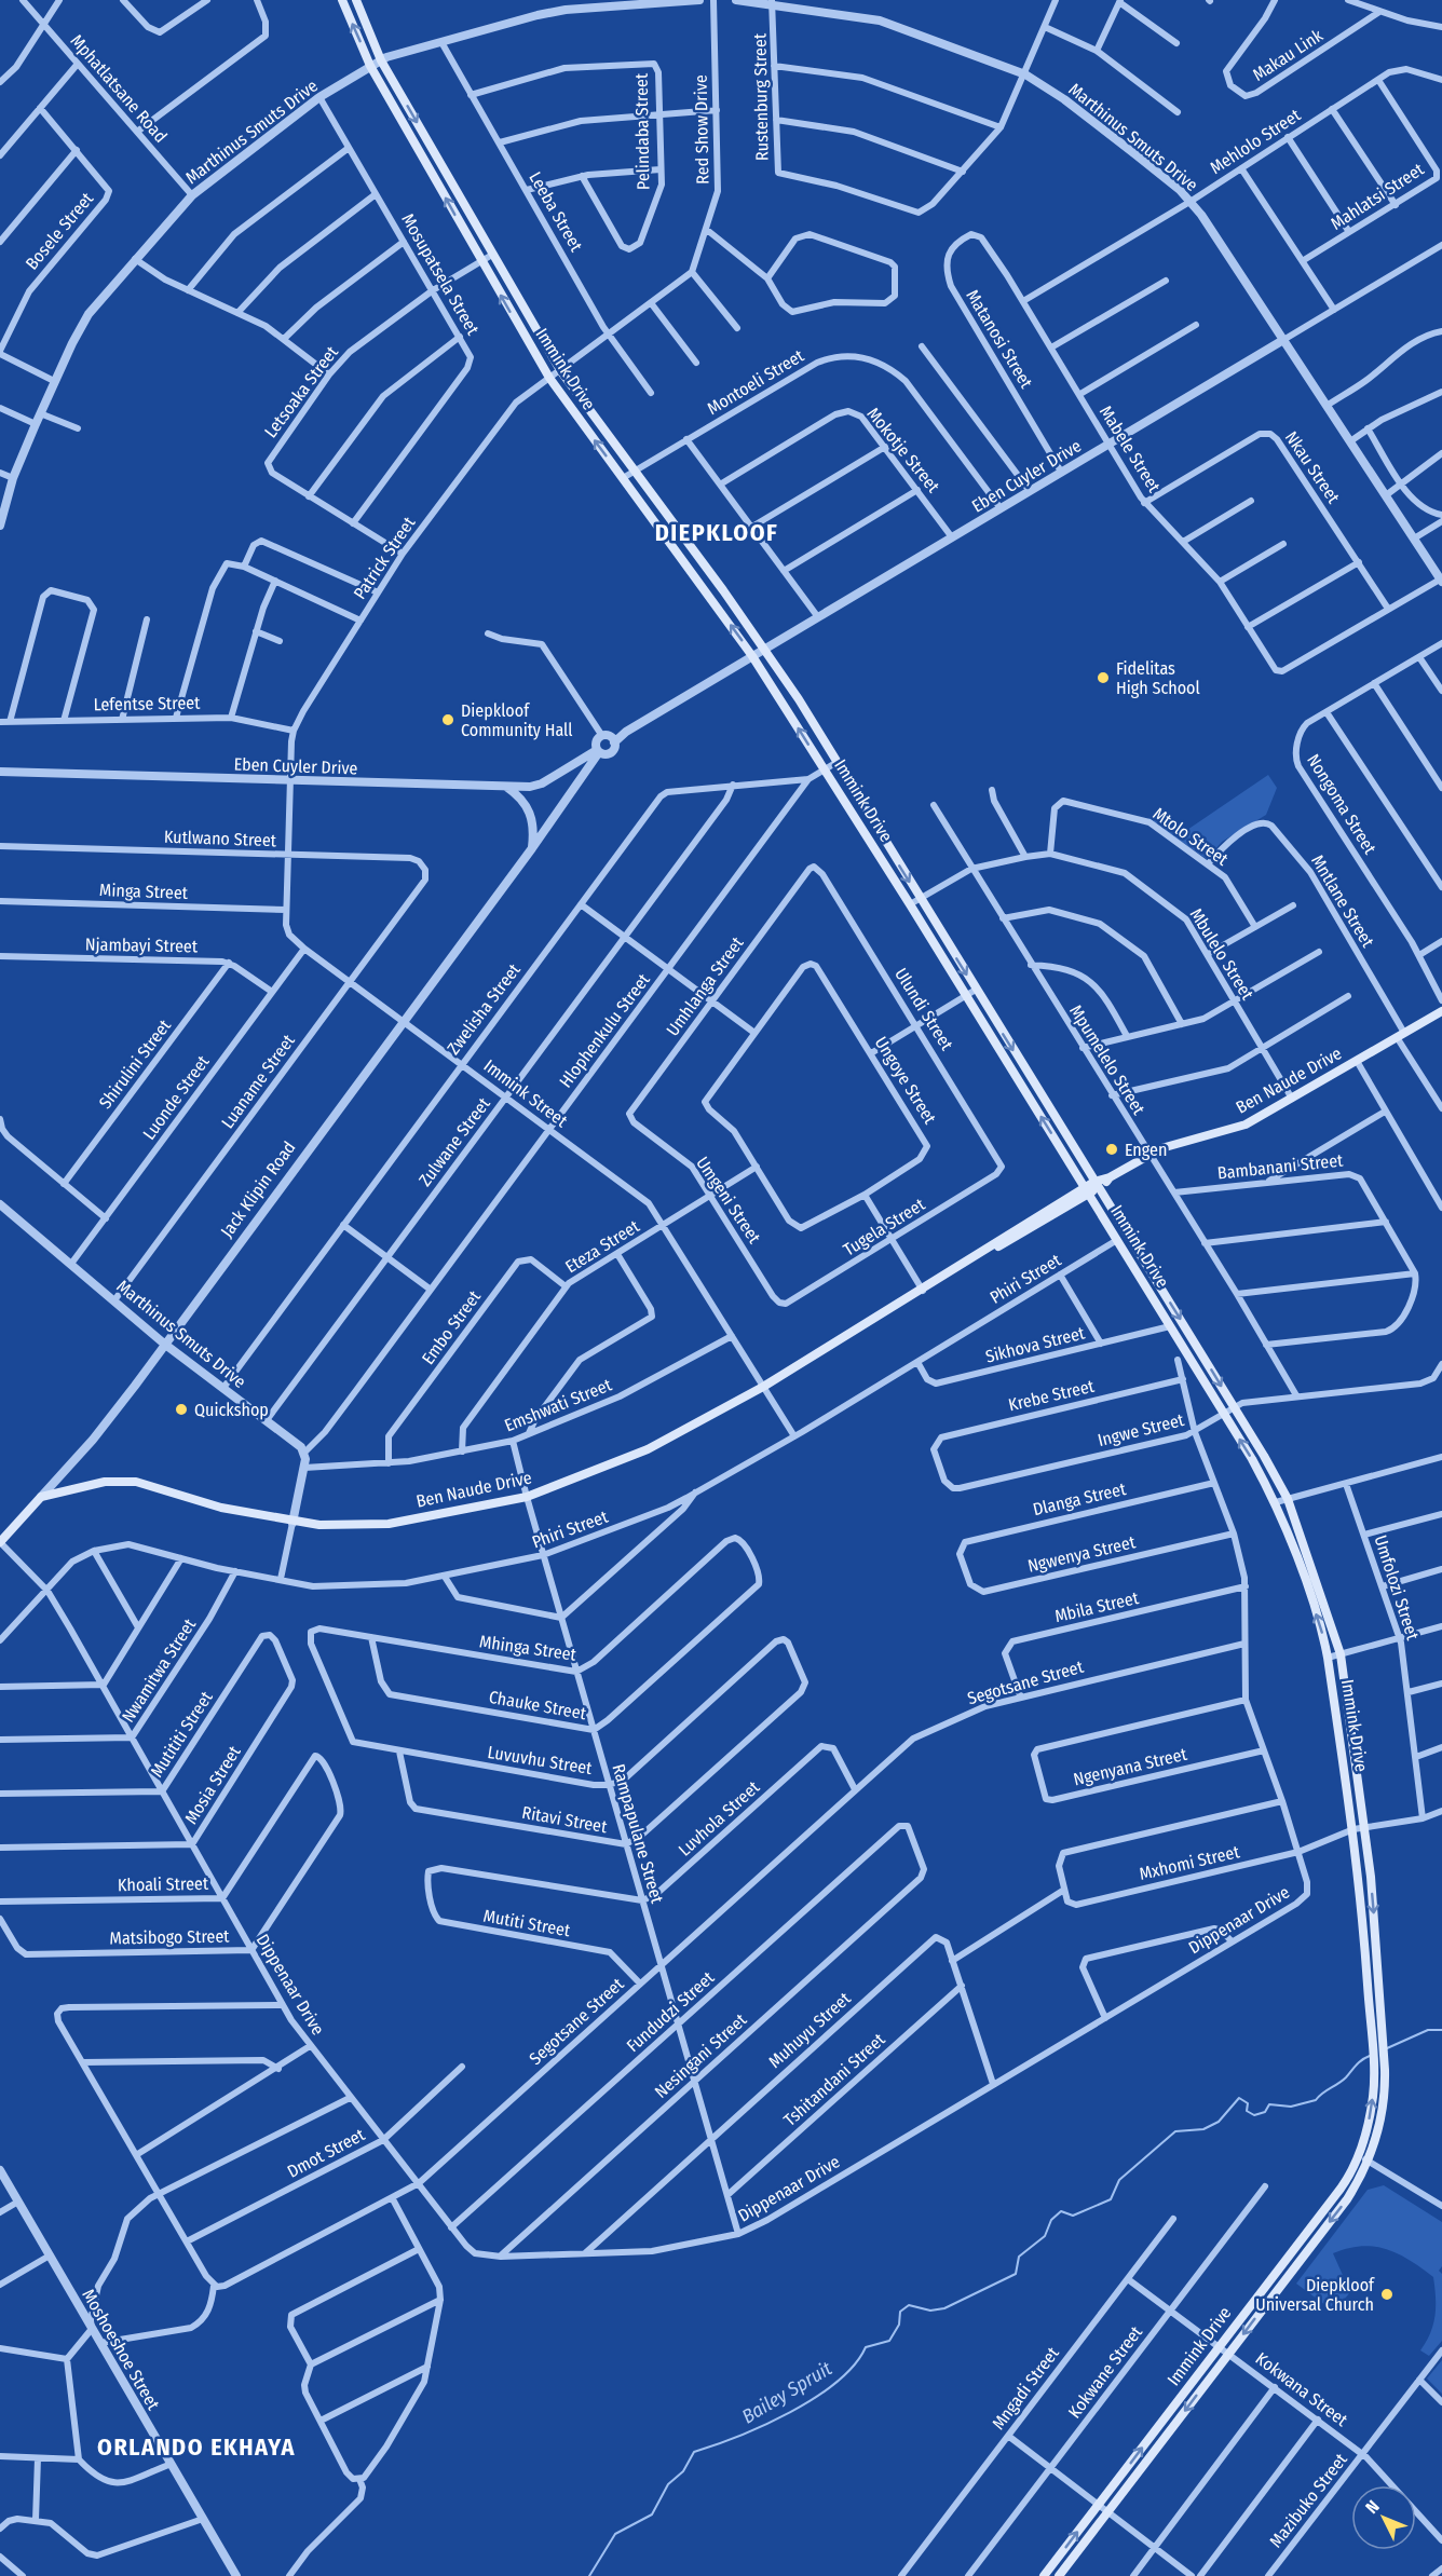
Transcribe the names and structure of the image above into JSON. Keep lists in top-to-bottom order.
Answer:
{
  "streets": {
    "main road": ["Immink Drive", "Ben Naude Drive", "Jack Klipin Road"],
    "street": [
      "Makau Link",
      "Mphatlatsane Road",
      "Rustenburg Street",
      "Red Show Drive",
      "Marthinus Smuts Drive",
      "Pelindaba Street",
      "Mehlolo Street",
      "Mahlatsi Street",
      "Leeba Street",
      "Bosele Street",
      "Mosupatsela Street",
      "Matanosi Street",
      "Montoeli Street",
      "Letsoaka Street",
      "Mabele Street",
      "Mokotje Street",
      "Nkau Street",
      "Eben Cuyler Drive",
      "Patrick Street",
      "Lefentse Street",
      "Nongoma Street",
      "Mtolo Street",
      "Kutlwano Street",
      "Minga Street",
      "Mntlane Street",
      "Njambayi Street",
      "Mbulelo Street",
      "Umhlanga Street",
      "Zwelisha Street",
      "Ulundi Street",
      "Hlophenkulu Street",
      "Mpumelelo Street",
      "Shirulini Street",
      "Ungoye Street",
      "Luaname Street",
      "Immink Street",
      "Luonde Street",
      "Zulwane Street",
      "Bambanani Street",
      "Umgeni Street",
      "Tugela Street",
      "Eteza Street",
      "Phiri Street",
      "Embo Street",
      "Sikhova Street",
      "Krebe Street",
      "Emshwati Street",
      "Ingwe Street",
      "Dlanga Street",
      "Ngwenya Street",
      "Umfolozi Street",
      "Mbila Street",
      "Mhinga Street",
      "Nwamitwa Street",
      "Segotsane Street",
      "Chauke Street",
      "Mutititi Street",
      "Luvuvhu Street",
      "Ngenyana Street",
      "Mosia Street",
      "Luvhola Street",
      "Ritavi Street",
      "Rampapulane Street",
      "Mxhomi Street",
      "Khoali Street",
      "Dippenaar Drive",
      "Mutiti Street",
      "Matsibogo Street",
      "Fundudzi Street",
      "Muhuyu Street",
      "Nesingani Street",
      "Tshitandani Street",
      "Dmot Street",
      "Moshoeshoe Street",
      "Kokwane Street",
      "Mngadi Street",
      "Kokwana Street",
      "Mazibuko Street"
    ]
  },
  "crossings": [
    ["Mphatlatsane Road", "Marthinus Smuts Drive"],
    ["Rustenburg Street", "Marthinus Smuts Drive"],
    ["Marthinus Smuts Drive", "Mehlolo Street"],
    ["Marthinus Smuts Drive", "Leeba Street"],
    ["Marthinus Smuts Drive", "Mosupatsela Street"],
    ["Marthinus Smuts Drive", "Immink Drive"],
    ["Marthinus Smuts Drive", "Eben Cuyler Drive"],
    ["Marthinus Smuts Drive", "Zwelisha Street"],
    ["Marthinus Smuts Drive", "Hlophenkulu Street"],
    ["Marthinus Smuts Drive", "Luaname Street"],
    ["Marthinus Smuts Drive", "Luonde Street"],
    ["Marthinus Smuts Drive", "Zulwane Street"],
    ["Marthinus Smuts Drive", "Jack Klipin Road"],
    ["Pelindaba Street", "Leeba Street"],
    ["Mehlolo Street", "Mahlatsi Street"],
    ["Mehlolo Street", "Mabele Street"],
    ["Mosupatsela Street", "Letsoaka Street"],
    ["Matanosi Street", "Mabele Street"],
    ["Matanosi Street", "Eben Cuyler Drive"],
    ["Immink Drive", "Montoeli Street"],
    ["Immink Drive", "Letsoaka Street"],
    ["Immink Drive", "Eben Cuyler Drive"],
    ["Immink Drive", "Patrick Street"],
    ["Immink Drive", "Mbulelo Street"],
    ["Immink Drive", "Zwelisha Street"],
    ["Immink Drive", "Ben Naude Drive"],
    ["Immink Drive", "Phiri Street"],
    ["Immink Drive", "Sikhova Street"],
    ["Immink Drive", "Ingwe Street"],
    ["Immink Drive", "Mxhomi Street"],
    ["Immink Drive", "Kokwana Street"],
    ["Montoeli Street", "Eben Cuyler Drive"],
    ["Mabele Street", "Nkau Street"],
    ["Mabele Street", "Eben Cuyler Drive"],
    ["Mokotje Street", "Eben Cuyler Drive"],
    ["Eben Cuyler Drive", "Patrick Street"],
    ["Eben Cuyler Drive", "Immink Street"],
    ["Patrick Street", "Lefentse Street"],
    ["Patrick Street", "Immink Street"],
    ["Mtolo Street", "Mntlane Street"],
    ["Mtolo Street", "Mbulelo Street"],
    ["Kutlwano Street", "Luaname Street"],
    ["Kutlwano Street", "Immink Street"],
    ["Minga Street", "Immink Street"],
    ["Mntlane Street", "Ben Naude Drive"],
    ["Njambayi Street", "Shirulini Street"],
    ["Mbulelo Street", "Mpumelelo Street"],
    ["Mbulelo Street", "Ben Naude Drive"],
    ["Umhlanga Street", "Ulundi Street"],
    ["Umhlanga Street", "Umgeni Street"],
    ["Zwelisha Street", "Hlophenkulu Street"],
    ["Zwelisha Street", "Immink Street"],
    ["Zwelisha Street", "Zulwane Street"],
    ["Ulundi Street", "Tugela Street"],
    ["Hlophenkulu Street", "Immink Street"],
    ["Mpumelelo Street", "Ben Naude Drive"],
    ["Mpumelelo Street", "Bambanani Street"],
    ["Mpumelelo Street", "Ingwe Street"],
    ["Ungoye Street", "Eteza Street"],
    ["Ben Naude Drive", "Immink Street"],
    ["Ben Naude Drive", "Jack Klipin Road"],
    ["Ben Naude Drive", "Rampapulane Street"],
    ["Luaname Street", "Immink Street"],
    ["Immink Street", "Luonde Street"],
    ["Immink Street", "Zulwane Street"],
    ["Immink Street", "Jack Klipin Road"],
    ["Immink Street", "Eteza Street"],
    ["Immink Street", "Phiri Street"],
    ["Immink Street", "Emshwati Street"],
    ["Jack Klipin Road", "Dippenaar Drive"],
    ["Umgeni Street", "Tugela Street"],
    ["Umgeni Street", "Eteza Street"],
    ["Eteza Street", "Embo Street"],
    ["Eteza Street", "Emshwati Street"],
    ["Phiri Street", "Sikhova Street"],
    ["Phiri Street", "Nwamitwa Street"],
    ["Phiri Street", "Rampapulane Street"],
    ["Phiri Street", "Dippenaar Drive"],
    ["Embo Street", "Emshwati Street"],
    ["Krebe Street", "Ingwe Street"],
    ["Krebe Street", "Dippenaar Drive"],
    ["Emshwati Street", "Rampapulane Street"],
    ["Ingwe Street", "Dippenaar Drive"],
    ["Dlanga Street", "Ngwenya Street"],
    ["Dlanga Street", "Dippenaar Drive"],
    ["Ngwenya Street", "Dippenaar Drive"],
    ["Umfolozi Street", "Mxhomi Street"],
    ["Mbila Street", "Segotsane Street"],
    ["Mbila Street", "Dippenaar Drive"],
    ["Mhinga Street", "Chauke Street"],
    ["Mhinga Street", "Luvuvhu Street"],
    ["Mhinga Street", "Rampapulane Street"],
    ["Nwamitwa Street", "Dippenaar Drive"],
    ["Segotsane Street", "Luvhola Street"],
    ["Segotsane Street", "Rampapulane Street"],
    ["Segotsane Street", "Dippenaar Drive"],
    ["Segotsane Street", "Mutiti Street"],
    ["Chauke Street", "Rampapulane Street"],
    ["Mutititi Street", "Mosia Street"],
    ["Mutititi Street", "Dippenaar Drive"],
    ["Luvuvhu Street", "Ritavi Street"],
    ["Luvuvhu Street", "Rampapulane Street"],
    ["Ngenyana Street", "Dippenaar Drive"],
    ["Mosia Street", "Dippenaar Drive"],
    ["Luvhola Street", "Rampapulane Street"],
    ["Luvhola Street", "Mutiti Street"],
    ["Ritavi Street", "Rampapulane Street"],
    ["Rampapulane Street", "Dippenaar Drive"],
    ["Rampapulane Street", "Mutiti Street"],
    ["Rampapulane Street", "Fundudzi Street"],
    ["Rampapulane Street", "Muhuyu Street"],
    ["Rampapulane Street", "Nesingani Street"],
    ["Rampapulane Street", "Tshitandani Street"],
    ["Mxhomi Street", "Dippenaar Drive"],
    ["Khoali Street", "Dippenaar Drive"],
    ["Khoali Street", "Matsibogo Street"],
    ["Dippenaar Drive", "Matsibogo Street"],
    ["Dippenaar Drive", "Fundudzi Street"],
    ["Dippenaar Drive", "Muhuyu Street"],
    ["Dippenaar Drive", "Nesingani Street"],
    ["Dippenaar Drive", "Dmot Street"],
    ["Fundudzi Street", "Nesingani Street"],
    ["Muhuyu Street", "Tshitandani Street"],
    ["Kokwane Street", "Kokwana Street"],
    ["Mngadi Street", "Kokwana Street"],
    ["Kokwana Street", "Mazibuko Street"]
  ],
  "districts": ["DIEPKLOOF", "ORLANDO EKHAYA"],
  "water": ["Bailey Spruit"],
  "places": [
    "Fidelitas High School",
    "Diepkloof Community Hall",
    "Engen",
    "Quickshop",
    "Diepkloof Universal Church"
  ],
  "north": "top left"
}
